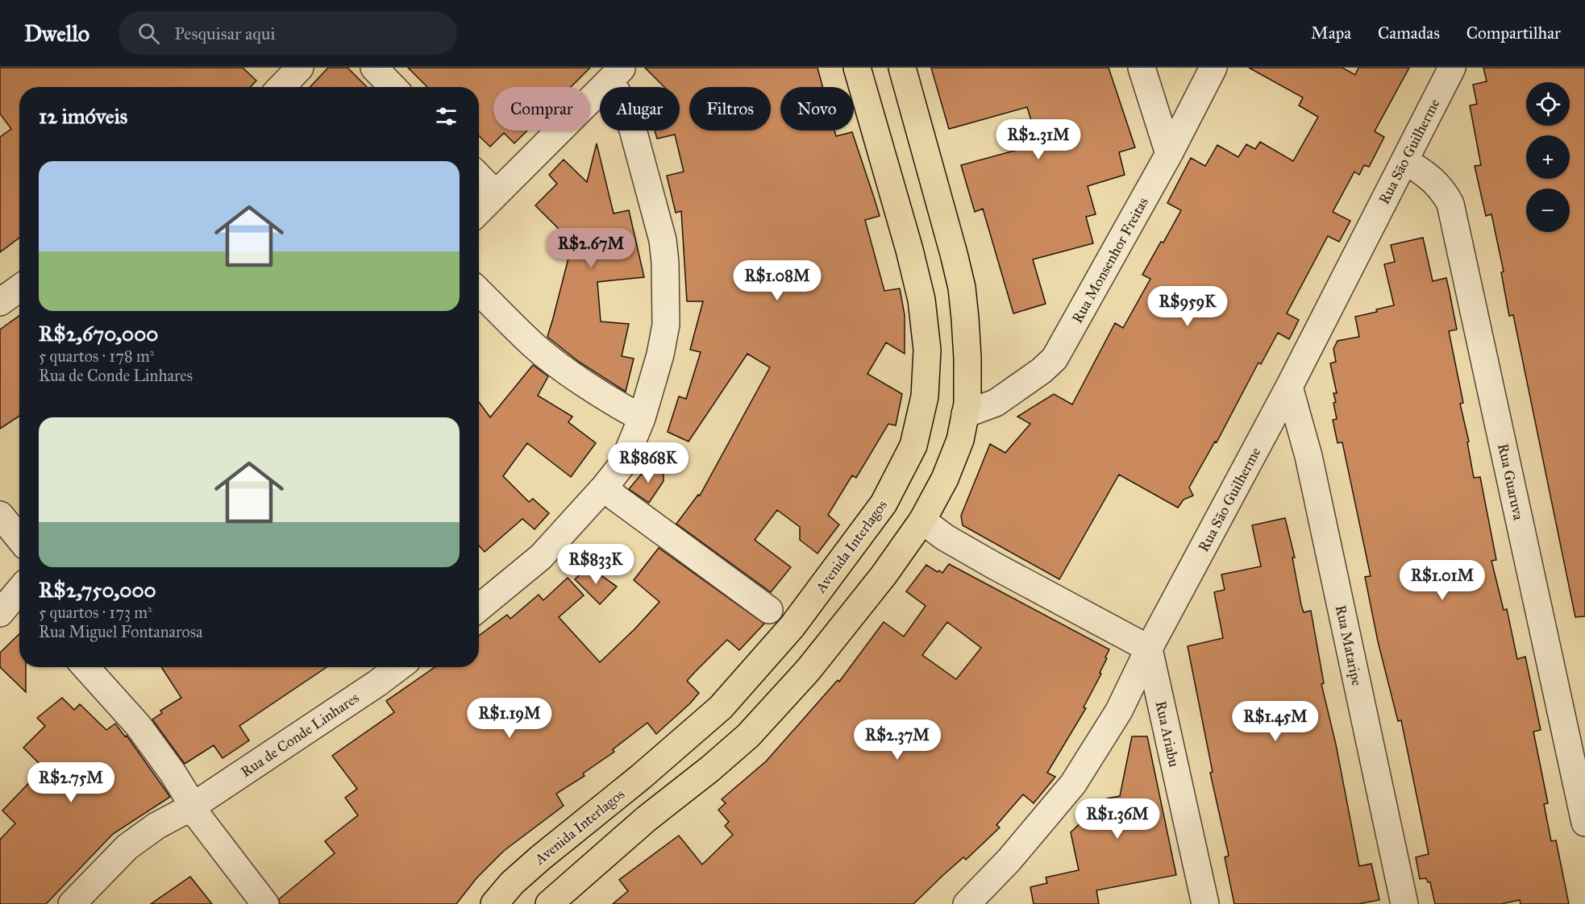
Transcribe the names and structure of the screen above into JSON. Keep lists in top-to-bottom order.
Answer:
{
  "streets": {
    "main road": ["Avenida Interlagos"],
    "street": [
      "Rua São Guilherme",
      "Rua Monsenhor Freitas",
      "Rua Guaruva",
      "Rua Mataripe",
      "Rua Ariabu",
      "Rua de Conde Linhares"
    ]
  },
  "crossings": [
    ["Rua São Guilherme", "Rua Guaruva"],
    ["Rua São Guilherme", "Rua Mataripe"],
    ["Rua São Guilherme", "Rua Ariabu"]
  ],
  "page": {
    "header": "Dwello",
    "search": "Pesquisar aqui",
    "nav": ["Mapa", "Camadas", "Compartilhar"],
    "map_buttons": ["+", "−"],
    "chip": [
      "Comprar",
      "Alugar",
      "Filtros",
      "Novo"
    ],
    "heading": "12 imóveis",
    "price": [
      "R$2.31M",
      "R$2.67M",
      "R$1.08M",
      "R$959K",
      "R$868K",
      "R$833K",
      "R$1.01M",
      "R$1.19M",
      "R$1.45M",
      "R$2.37M",
      "R$2.75M",
      "R$1.36M"
    ],
    "list": [
      {
        "name": "R$2,670,000",
        "note": "5 quartos · 178 m² · Rua de Conde Linhares"
      },
      {
        "name": "R$2,750,000",
        "note": "5 quartos · 173 m² · Rua Miguel Fontanarosa"
      }
    ]
  }
}
